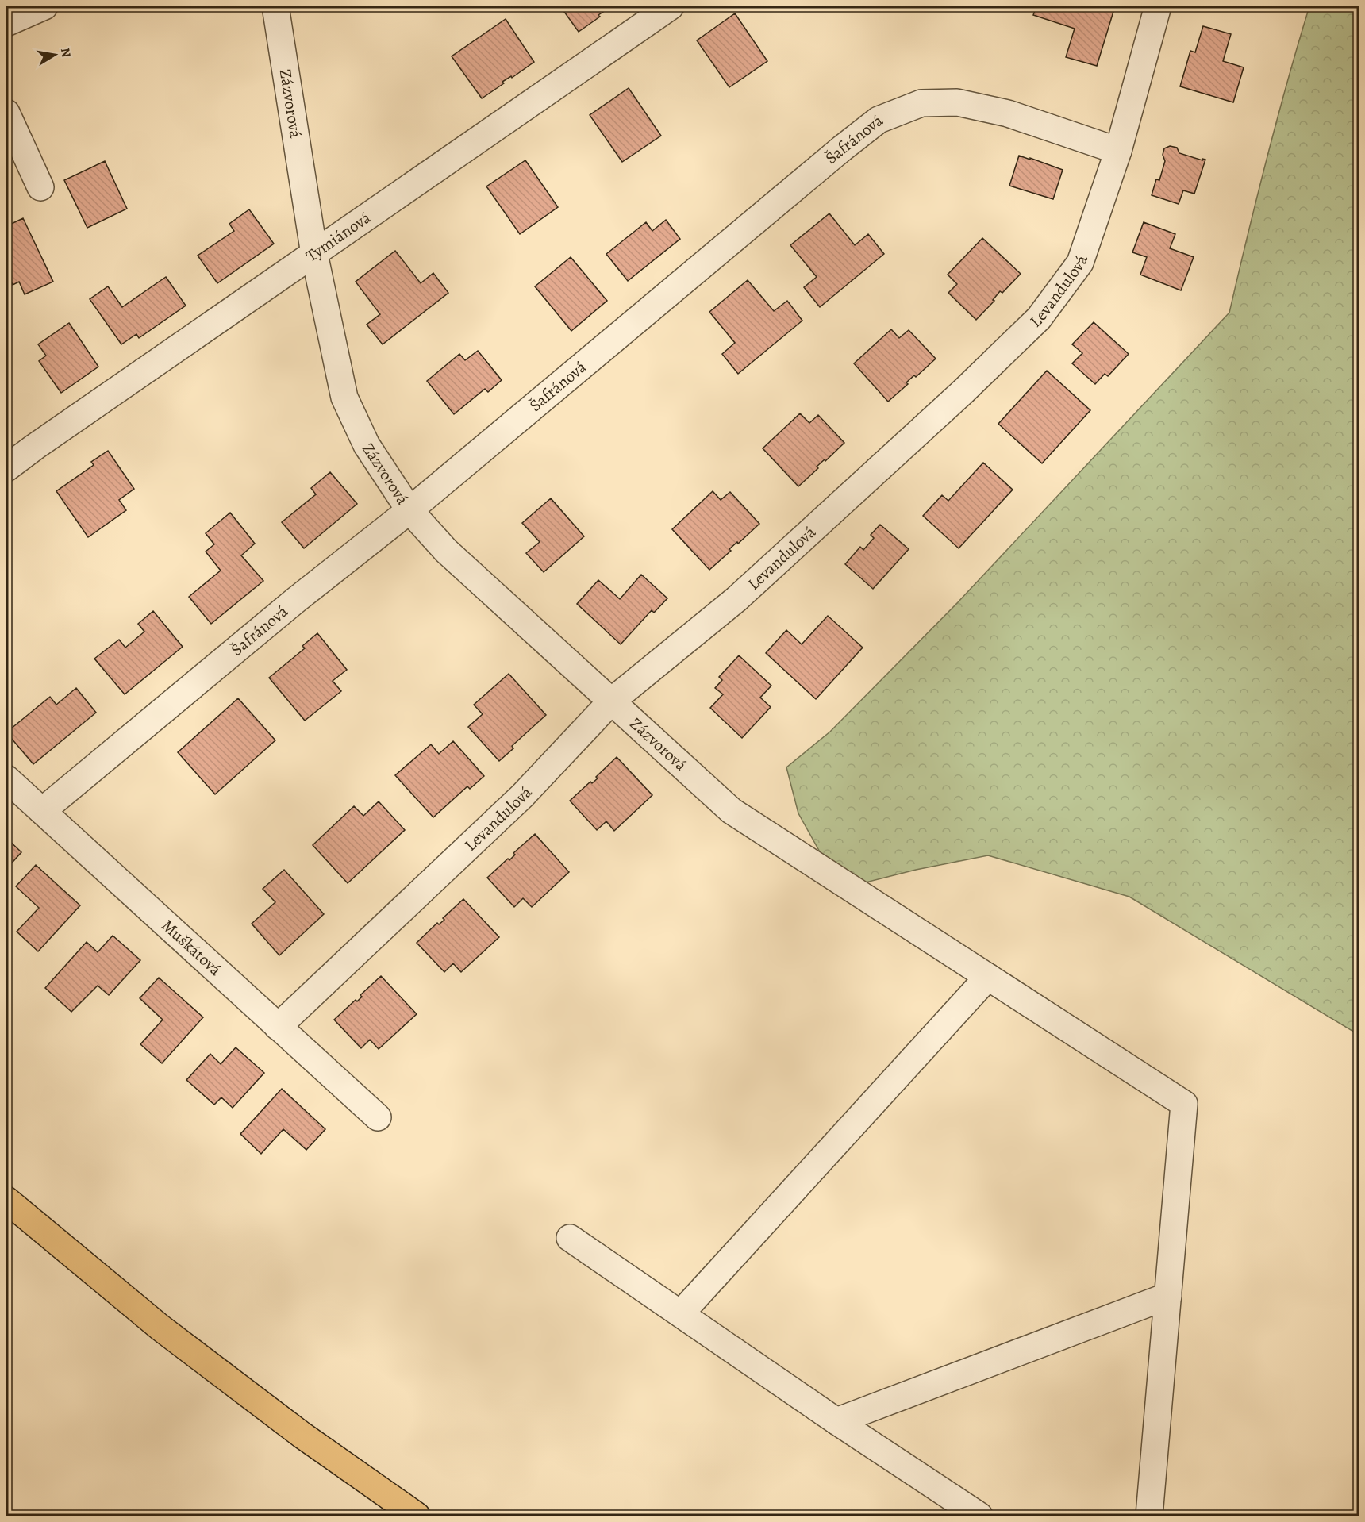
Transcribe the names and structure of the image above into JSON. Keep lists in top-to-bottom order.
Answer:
{
  "streets": {
    "street": [
      "Zázvorová",
      "Šafránová",
      "Tymiánová",
      "Levandulová",
      "Muškátová"
    ]
  },
  "crossings": [
    ["Zázvorová", "Šafránová"],
    ["Zázvorová", "Tymiánová"],
    ["Zázvorová", "Levandulová"],
    ["Šafránová", "Levandulová"],
    ["Šafránová", "Muškátová"],
    ["Levandulová", "Muškátová"]
  ],
  "north": "right"
}
